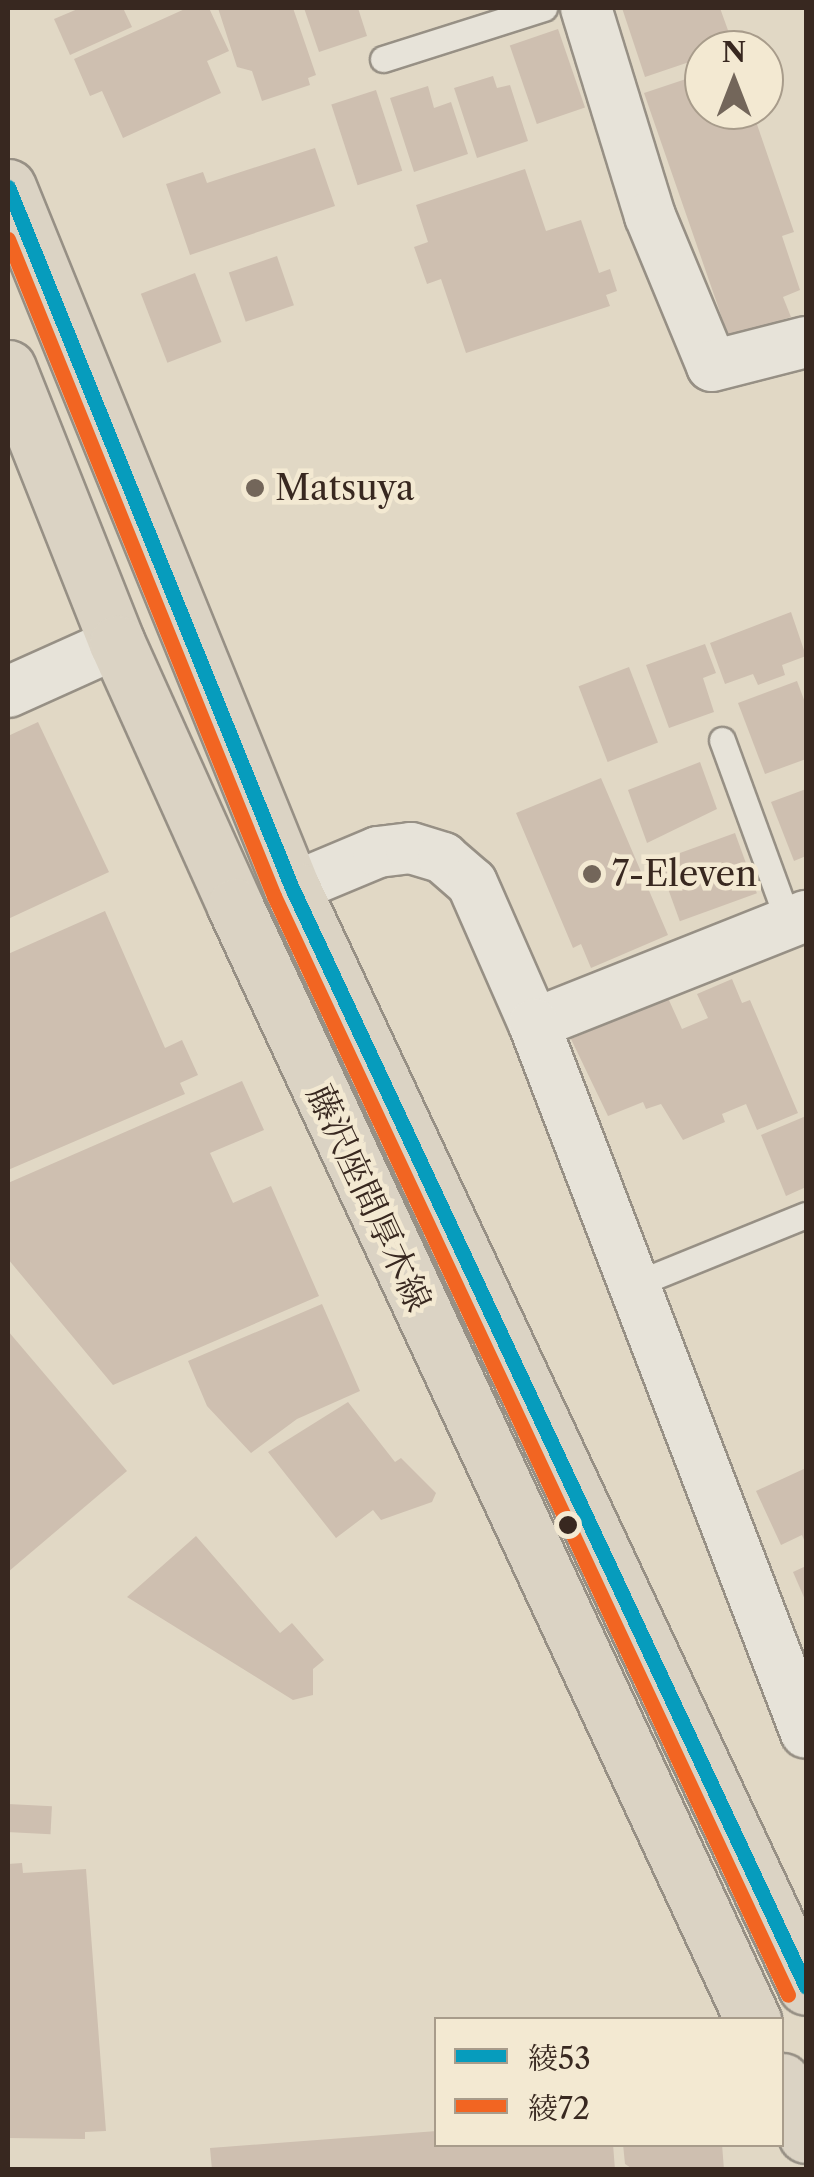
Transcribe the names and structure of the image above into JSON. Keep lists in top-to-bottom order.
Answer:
{
  "streets": {
    "main road": ["藤沢座間厚木線"]
  },
  "places": ["Matsuya", "7-Eleven"],
  "lines": ["transit line 綾53", "transit line 綾72"],
  "legend": ["綾53", "綾72"],
  "north": "top"
}
